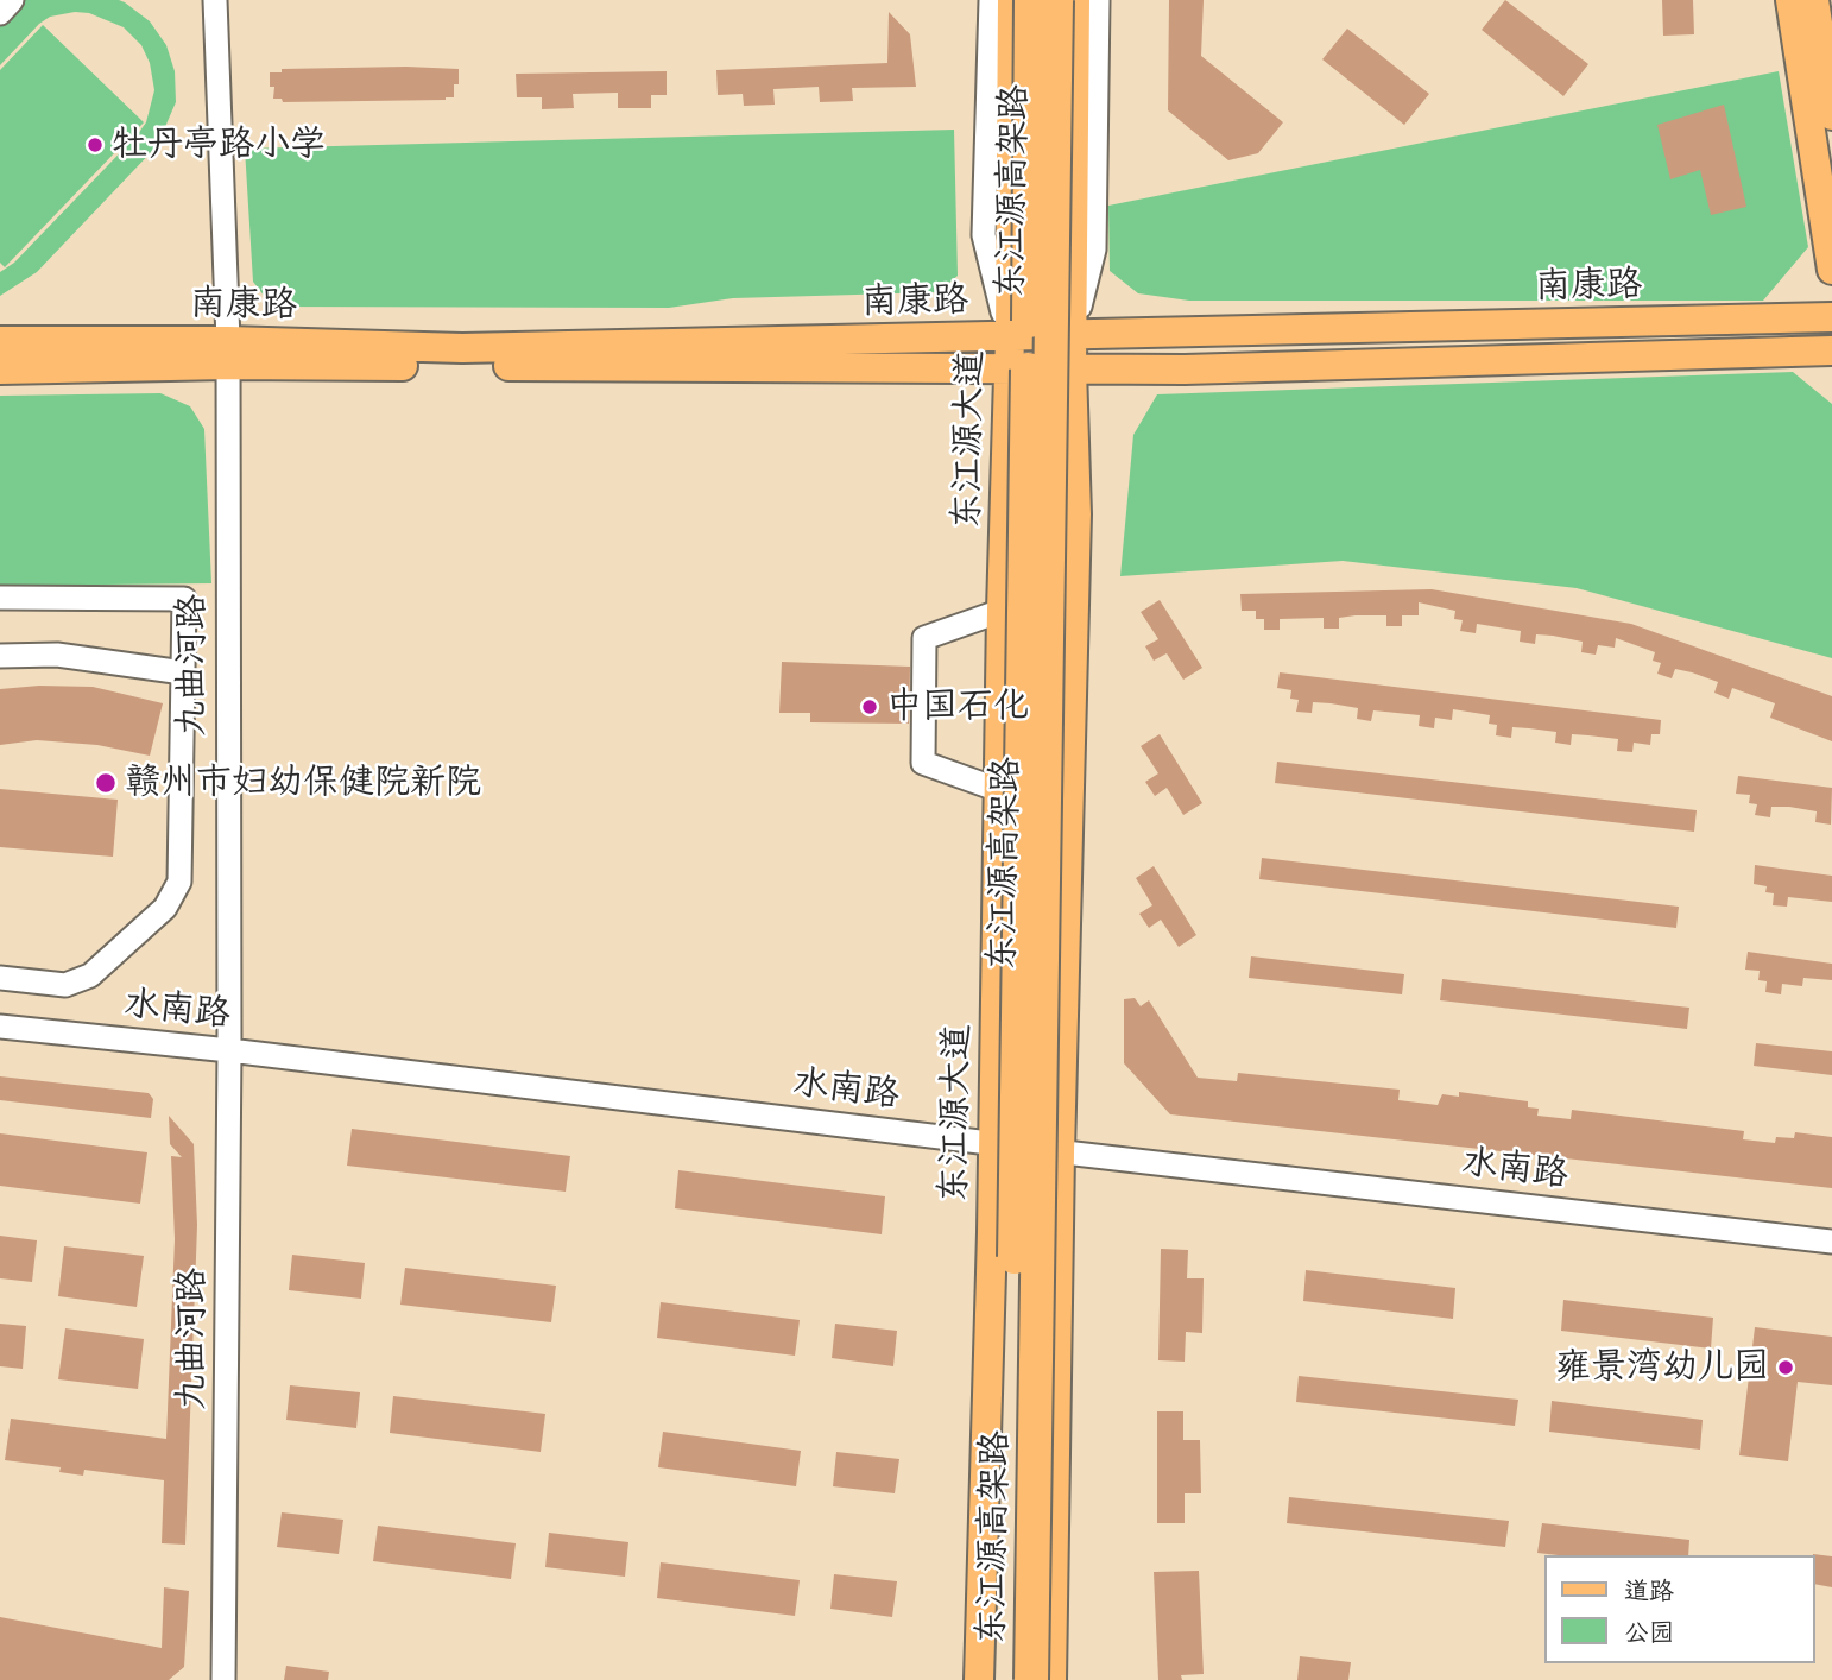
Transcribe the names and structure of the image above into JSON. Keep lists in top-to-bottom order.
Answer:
{
  "streets": {
    "highway": ["东江源高架路"],
    "main road": ["南康路", "东江源大道"],
    "street": ["九曲河路", "水南路"]
  },
  "crossings": [
    ["南康路", "东江源大道"],
    ["南康路", "九曲河路"],
    ["东江源大道", "水南路"],
    ["九曲河路", "水南路"]
  ],
  "places": [
    "牡丹亭路小学",
    "中国石化",
    "赣州市妇幼保健院新院",
    "雍景湾幼儿园"
  ],
  "legend": ["道路", "公园"]
}
